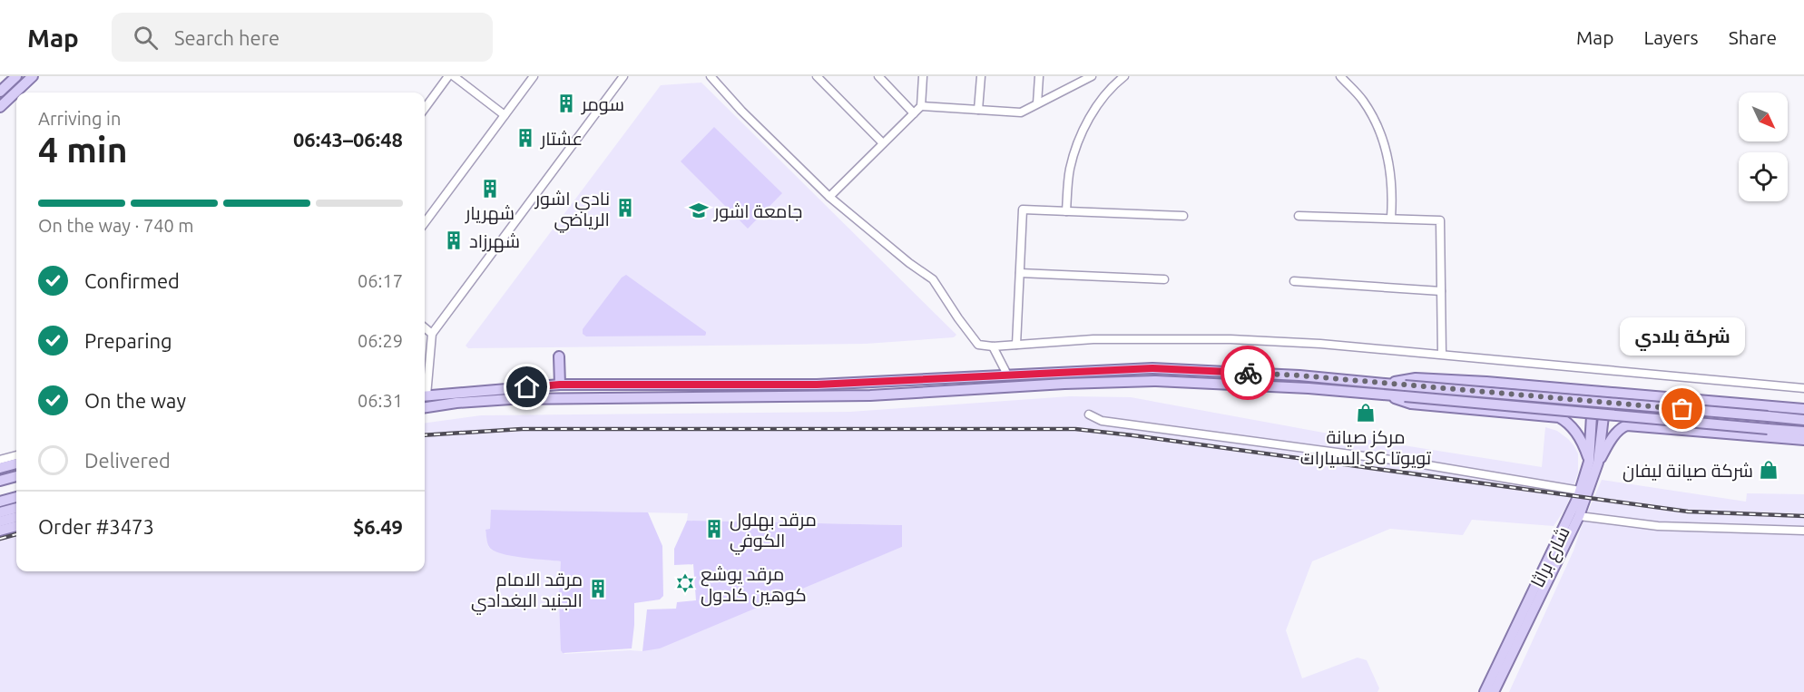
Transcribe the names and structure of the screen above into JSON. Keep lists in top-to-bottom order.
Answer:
{
  "streets": {
    "main road": ["شارع براثا"]
  },
  "places": {
    "building": [
      "سومر",
      "عشتار",
      "شهريار",
      "نادي اشور الرياضي",
      "شهرزاد",
      "مرقد بهلول الكوفي",
      "مرقد الامام الجنيد البغدادي"
    ],
    "school or university": ["جامعة اشور"],
    "other": ["شركة بلادي"],
    "shop": ["مركز صيانة السيارات SG تويوتا", "شركة صيانة ليفان"],
    "synagogue": ["مرقد يوشع كوهين كادول"]
  },
  "north": "bottom right",
  "page": {
    "header": "Map",
    "search": "Search here",
    "nav": ["Map", "Layers", "Share"],
    "heading": ["4 min", "Arriving in", "06:43–06:48"],
    "panel": ["Order #3473", "$6.49"],
    "bar": "On the way · 740 m",
    "list": [
      ["Confirmed", "06:17"],
      ["Preparing", "06:29"],
      ["On the way", "06:31"],
      "Delivered"
    ],
    "bubble": "شركة بلادي"
  }
}
